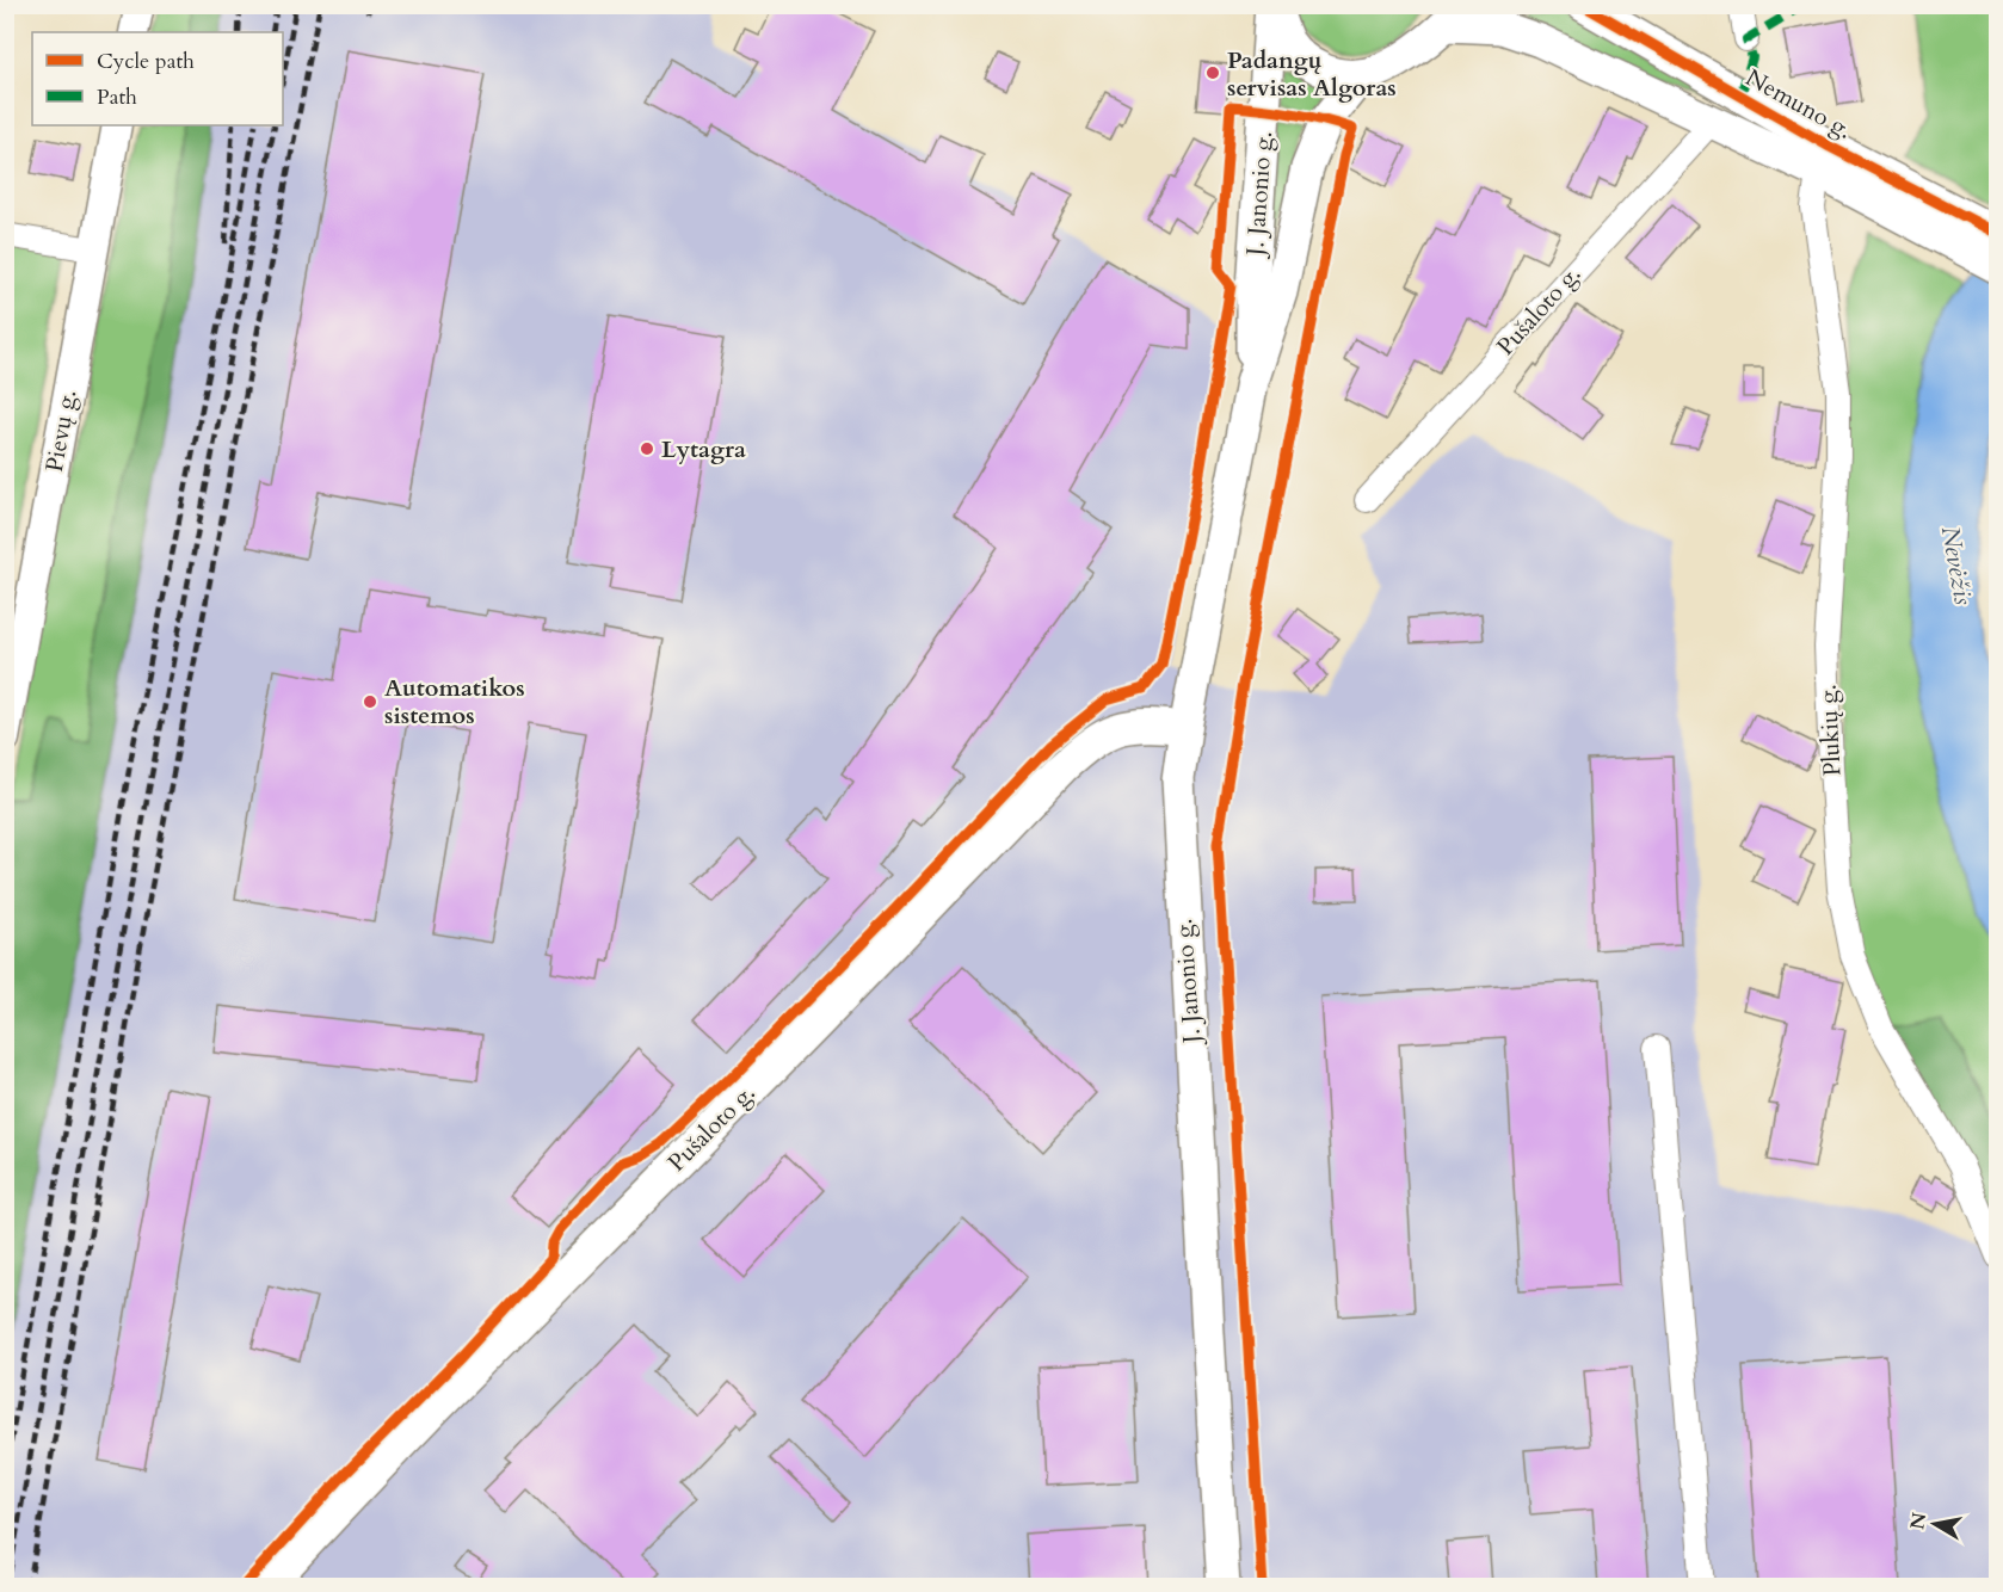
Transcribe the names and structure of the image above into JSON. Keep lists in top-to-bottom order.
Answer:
{
  "streets": {
    "main road": ["Nemuno g.", "J. Janonio g.", "Pušaloto g."],
    "street": ["Pievų g.", "Plukių g."]
  },
  "crossings": [
    ["Nemuno g.", "Pušaloto g."],
    ["Nemuno g.", "Plukių g."],
    ["J. Janonio g.", "Pušaloto g."]
  ],
  "water": ["Nevėžis"],
  "places": ["Padangų servisas Algoras", "Lytagra", "Automatikos sistemos"],
  "legend": ["Cycle path", "Path"],
  "north": "left"
}
